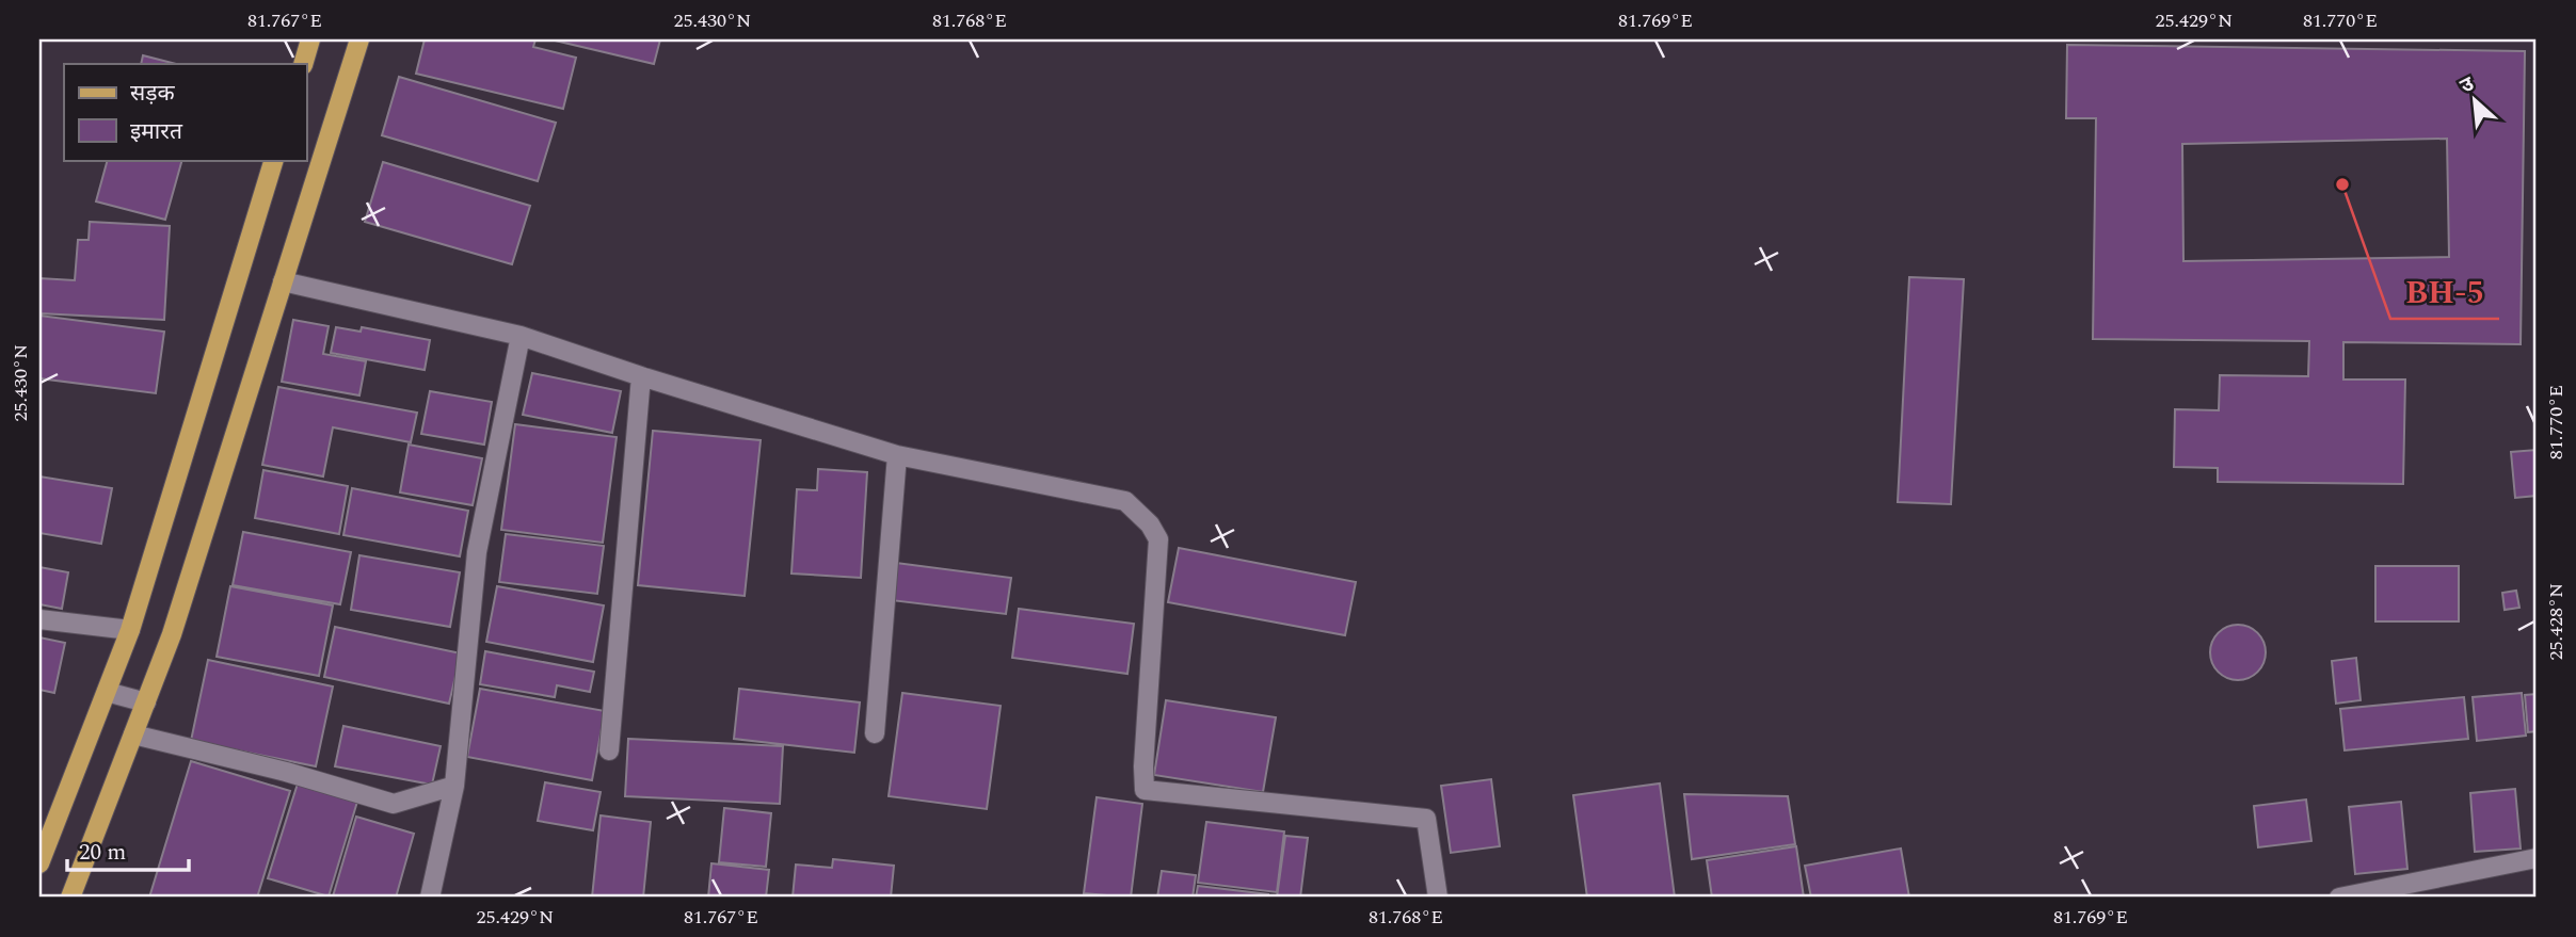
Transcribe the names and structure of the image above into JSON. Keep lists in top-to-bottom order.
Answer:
{
  "places": ["BH-5"],
  "legend": ["सड़क", "इमारत"],
  "scale_bar": "20 m",
  "north": "top left",
  "coordinates": [
    "81.767°E",
    "25.430°N",
    "81.768°E",
    "81.769°E",
    "25.429°N",
    "81.770°E",
    "25.428°N"
  ]
}
